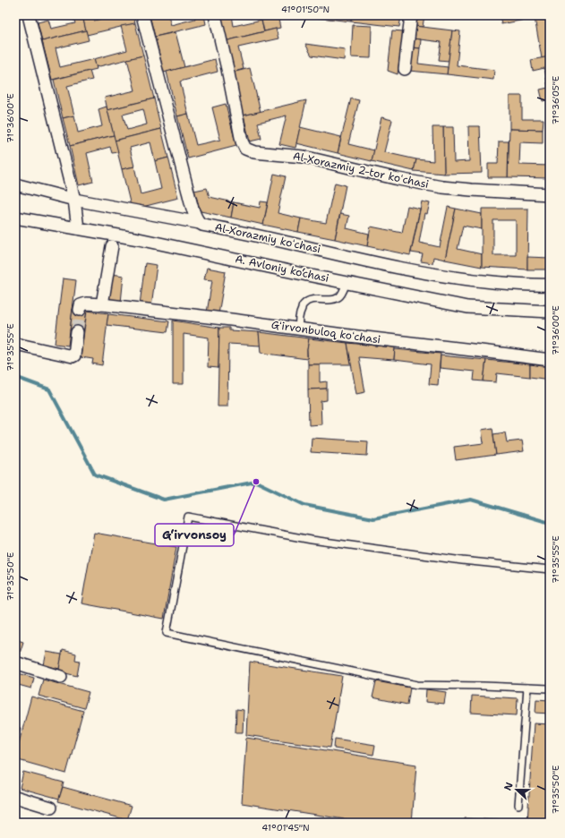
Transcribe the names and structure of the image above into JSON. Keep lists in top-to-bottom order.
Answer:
{
  "streets": {
    "street": [
      "Al-Xorazmiy 2-tor koʻchasi",
      "Al-Xorazmiy koʻchasi",
      "A. Avloniy ko‘chasi",
      "Gʻirvonbuloq koʻchasi"
    ]
  },
  "places": ["G‘irvonsoy"],
  "north": "left",
  "coordinates": [
    "41°01'50\"N",
    "71°36'05\"E",
    "71°36'00\"E",
    "71°35'55\"E",
    "71°35'50\"E",
    "41°01'45\"N"
  ]
}
